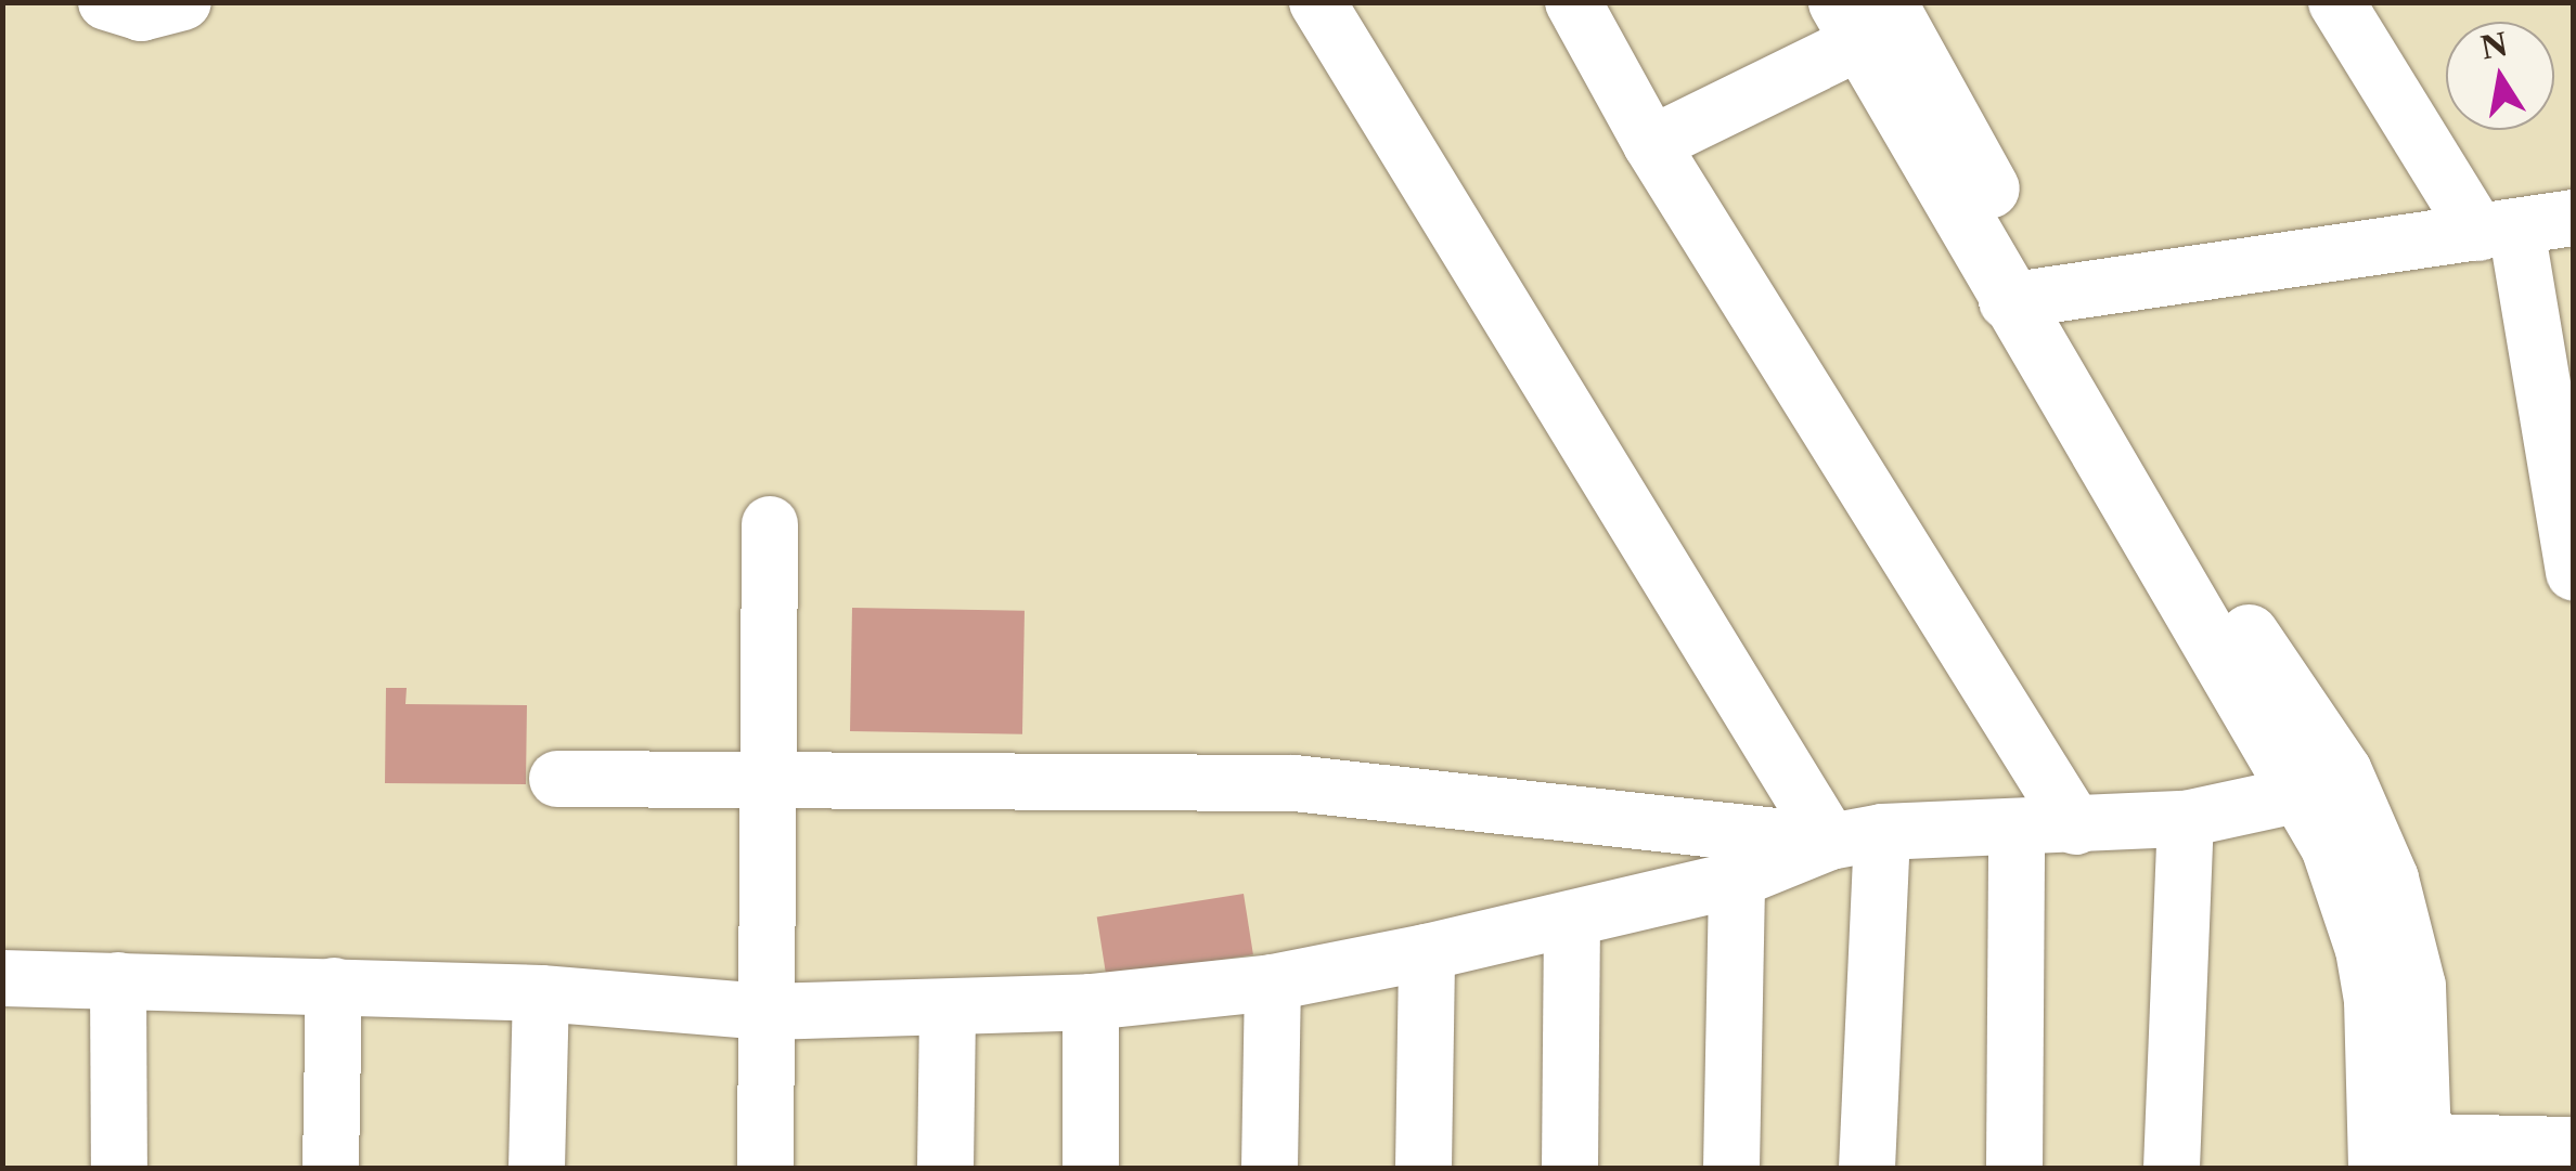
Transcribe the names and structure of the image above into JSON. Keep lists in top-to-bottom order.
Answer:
{
  "north": "top"
}
